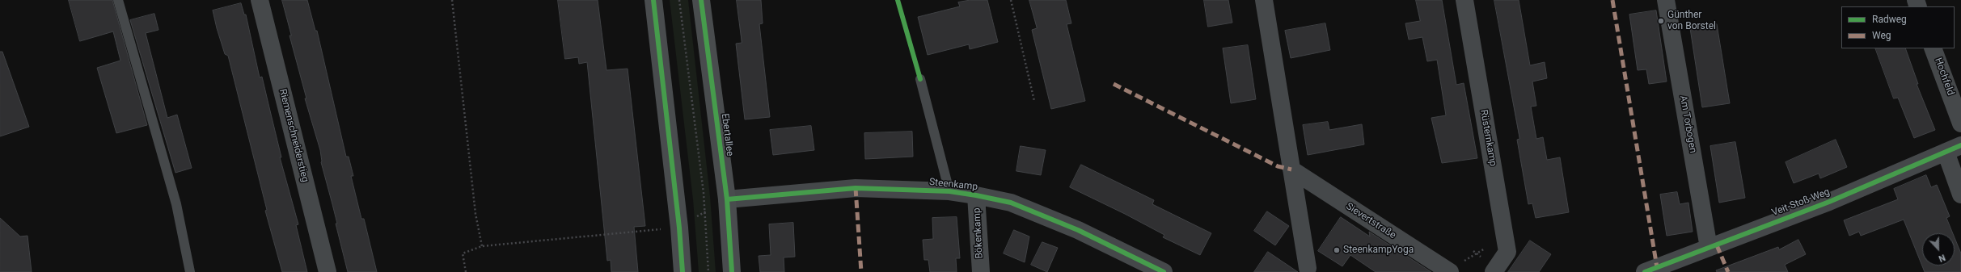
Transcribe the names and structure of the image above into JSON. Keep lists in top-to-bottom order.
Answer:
{
  "streets": {
    "main road": ["Ebertallee"],
    "street": [
      "Hochfeld",
      "Am Torbogen",
      "Riemenschneiderstieg",
      "Rüsternkamp",
      "Steenkamp",
      "Veit-Stoß-Weg",
      "Sievertstraße",
      "Bökenkamp"
    ]
  },
  "crossings": [
    ["Am Torbogen", "Veit-Stoß-Weg"],
    ["Ebertallee", "Steenkamp"],
    ["Steenkamp", "Bökenkamp"]
  ],
  "places": ["Günther von Borstel", "SteenkampYoga"],
  "legend": ["Radweg", "Weg"],
  "north": "bottom"
}
